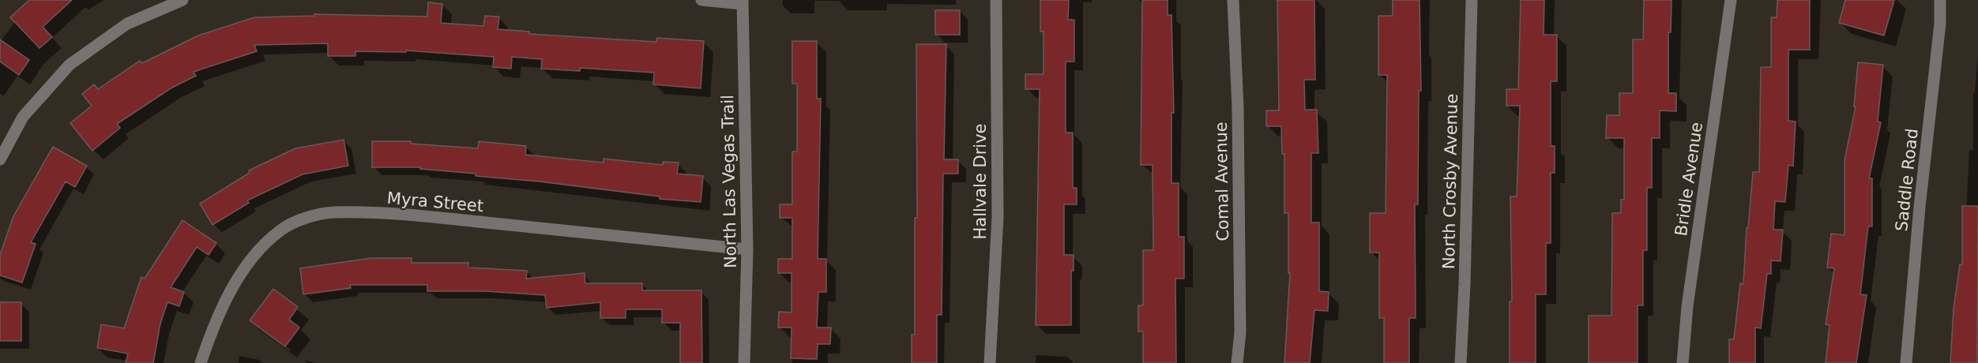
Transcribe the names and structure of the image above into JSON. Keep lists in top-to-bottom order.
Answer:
{
  "streets": {
    "street": [
      "Bridle Avenue",
      "Saddle Road",
      "North Las Vegas Trail",
      "Hallvale Drive",
      "Comal Avenue",
      "North Crosby Avenue",
      "Myra Street"
    ]
  },
  "crossings": [
    ["North Las Vegas Trail", "Myra Street"]
  ]
}
